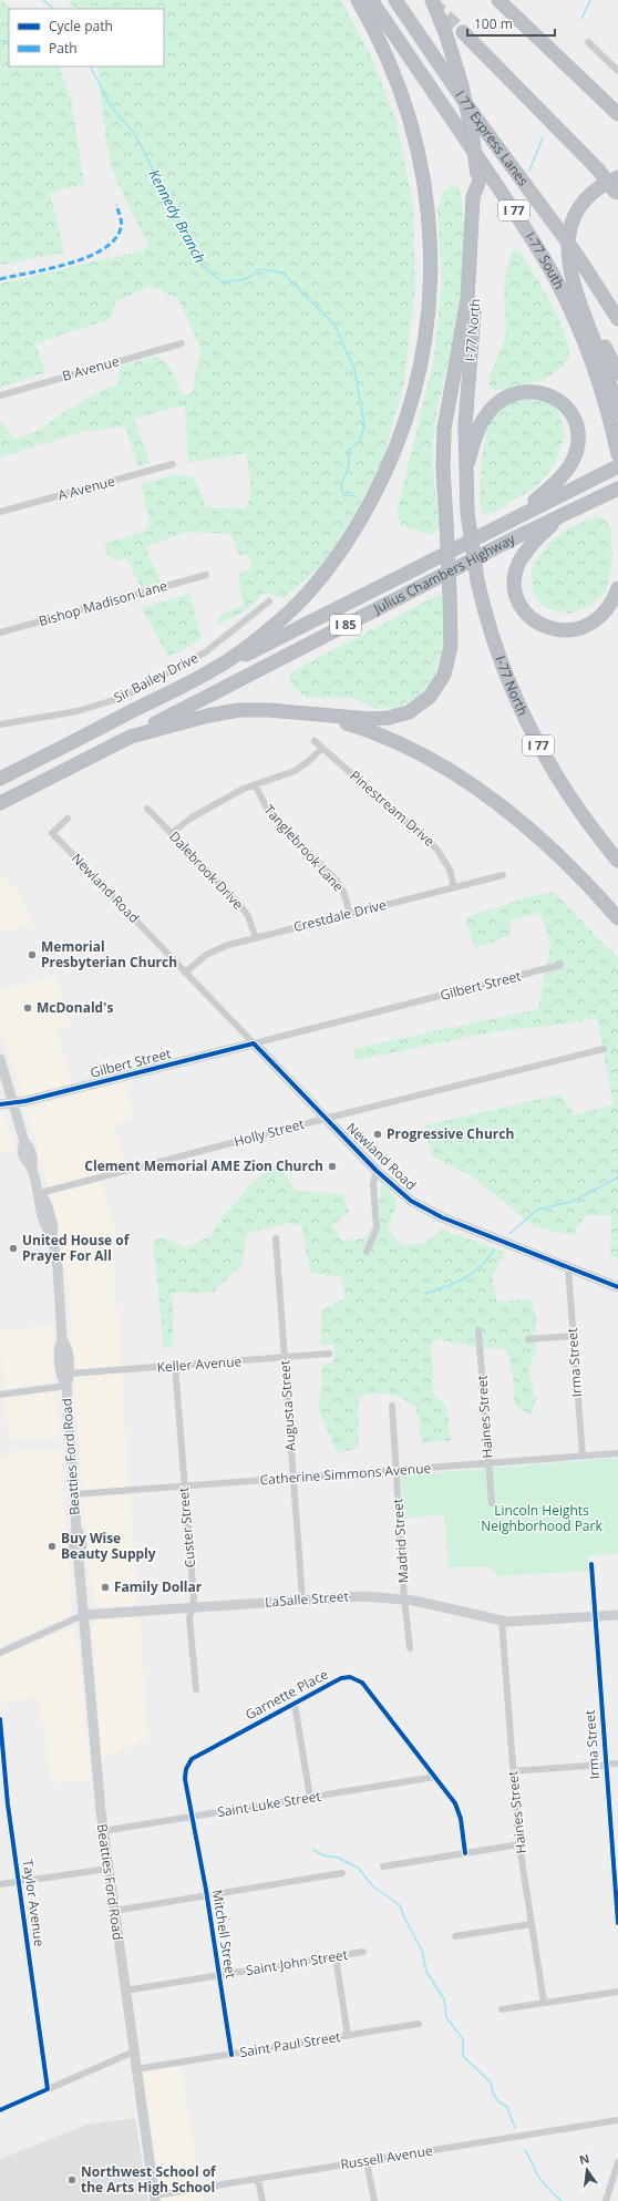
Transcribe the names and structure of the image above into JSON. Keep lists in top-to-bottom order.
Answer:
{
  "streets": {
    "highway": [
      "I 77 Express Lanes",
      "I 77",
      "I-77 South",
      "I-77 North",
      "Julius Chambers Highway",
      "I 85"
    ],
    "street": [
      "B Avenue",
      "A Avenue",
      "Bishop Madison Lane",
      "Sir Bailey Drive",
      "Pinestream Drive",
      "Tanglebrook Lane",
      "Dalebrook Drive",
      "Newland Road",
      "Crestdale Drive",
      "Gilbert Street",
      "Holly Street",
      "Irma Street",
      "Keller Avenue",
      "Augusta Street",
      "Haines Street",
      "Beatties Ford Road",
      "Catherine Simmons Avenue",
      "Custer Street",
      "Madrid Street",
      "LaSalle Street",
      "Garnette Place",
      "Saint Luke Street",
      "Taylor Avenue",
      "Mitchell Street",
      "Saint John Street",
      "Saint Paul Street",
      "Russell Avenue"
    ]
  },
  "crossings": [
    ["Julius Chambers Highway", "I 85"],
    ["Pinestream Drive", "Crestdale Drive"],
    ["Tanglebrook Lane", "Crestdale Drive"],
    ["Dalebrook Drive", "Crestdale Drive"],
    ["Newland Road", "Crestdale Drive"],
    ["Newland Road", "Gilbert Street"],
    ["Newland Road", "Holly Street"],
    ["Newland Road", "Irma Street"],
    ["Gilbert Street", "Beatties Ford Road"],
    ["Holly Street", "Beatties Ford Road"],
    ["Irma Street", "Catherine Simmons Avenue"],
    ["Irma Street", "LaSalle Street"],
    ["Keller Avenue", "Augusta Street"],
    ["Keller Avenue", "Beatties Ford Road"],
    ["Keller Avenue", "Custer Street"],
    ["Augusta Street", "Catherine Simmons Avenue"],
    ["Augusta Street", "LaSalle Street"],
    ["Haines Street", "Catherine Simmons Avenue"],
    ["Haines Street", "LaSalle Street"],
    ["Beatties Ford Road", "Catherine Simmons Avenue"],
    ["Beatties Ford Road", "LaSalle Street"],
    ["Beatties Ford Road", "Saint Luke Street"],
    ["Beatties Ford Road", "Saint John Street"],
    ["Beatties Ford Road", "Saint Paul Street"],
    ["Beatties Ford Road", "Russell Avenue"],
    ["Catherine Simmons Avenue", "Custer Street"],
    ["Catherine Simmons Avenue", "Madrid Street"],
    ["Custer Street", "LaSalle Street"],
    ["Madrid Street", "LaSalle Street"],
    ["Garnette Place", "Saint Luke Street"],
    ["Garnette Place", "Mitchell Street"],
    ["Saint Luke Street", "Mitchell Street"],
    ["Mitchell Street", "Saint John Street"],
    ["Mitchell Street", "Saint Paul Street"]
  ],
  "water": ["Kennedy Branch"],
  "parks": ["Lincoln Heights Neighborhood Park"],
  "places": [
    "Memorial Presbyterian Church",
    "McDonald's",
    "Progressive Church",
    "Clement Memorial AME Zion Church",
    "United House of Prayer For All",
    "Buy Wise Beauty Supply",
    "Family Dollar",
    "Northwest School of the Arts High School"
  ],
  "legend": ["Cycle path", "Path"],
  "scale_bar": "100 m",
  "north": "top"
}
